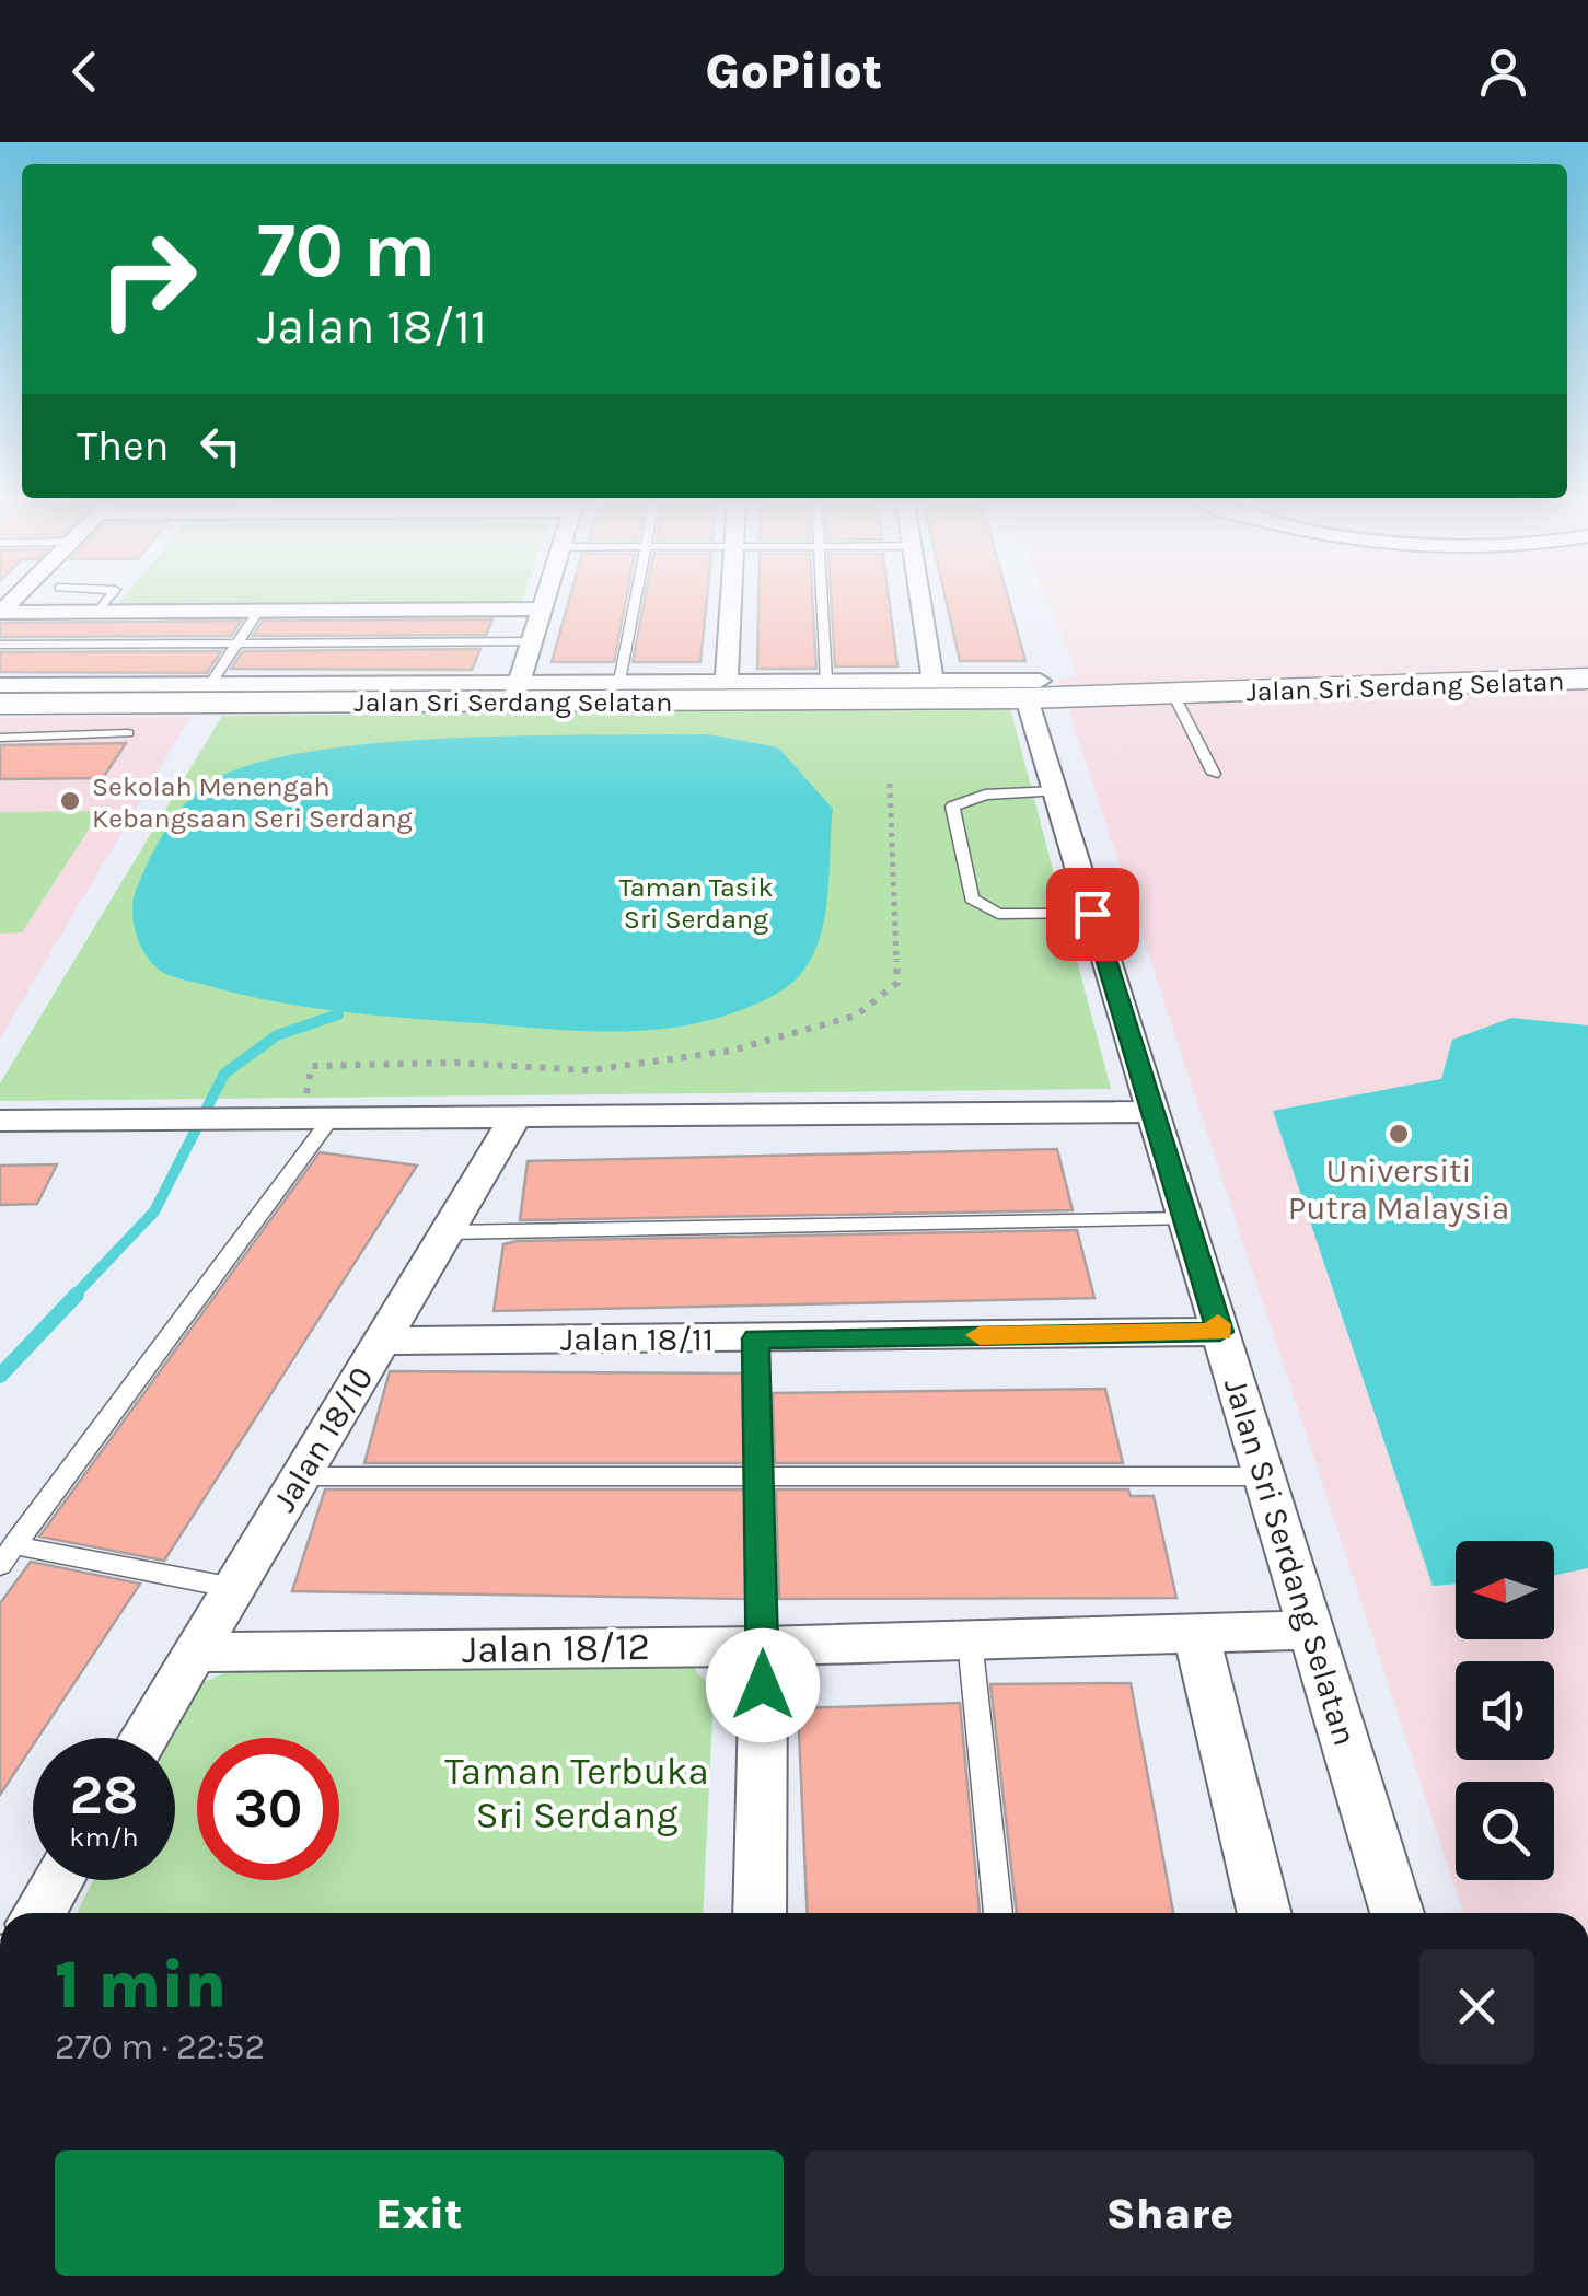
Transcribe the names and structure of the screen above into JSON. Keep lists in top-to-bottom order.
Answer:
{
  "streets": {
    "street": [
      "Jalan Sri Serdang Selatan",
      "Jalan 18/11",
      "Jalan 18/10",
      "Jalan 18/12"
    ]
  },
  "crossings": [
    ["Jalan Sri Serdang Selatan", "Jalan 18/11"],
    ["Jalan Sri Serdang Selatan", "Jalan 18/12"],
    ["Jalan 18/11", "Jalan 18/10"],
    ["Jalan 18/10", "Jalan 18/12"]
  ],
  "parks": ["Taman Tasik Sri Serdang", "Taman Terbuka Sri Serdang"],
  "places": ["Sekolah Menengah Kebangsaan Seri Serdang", "Universiti Putra Malaysia"],
  "north": "left",
  "page": {
    "header": "GoPilot",
    "turn": ["70 m", "Jalan 18/11"],
    "then": "Then",
    "speed": "28 km/h",
    "limit": "30",
    "heading": ["1 min", "270 m · 22:52"],
    "buttons": ["Exit", "Share"]
  }
}
